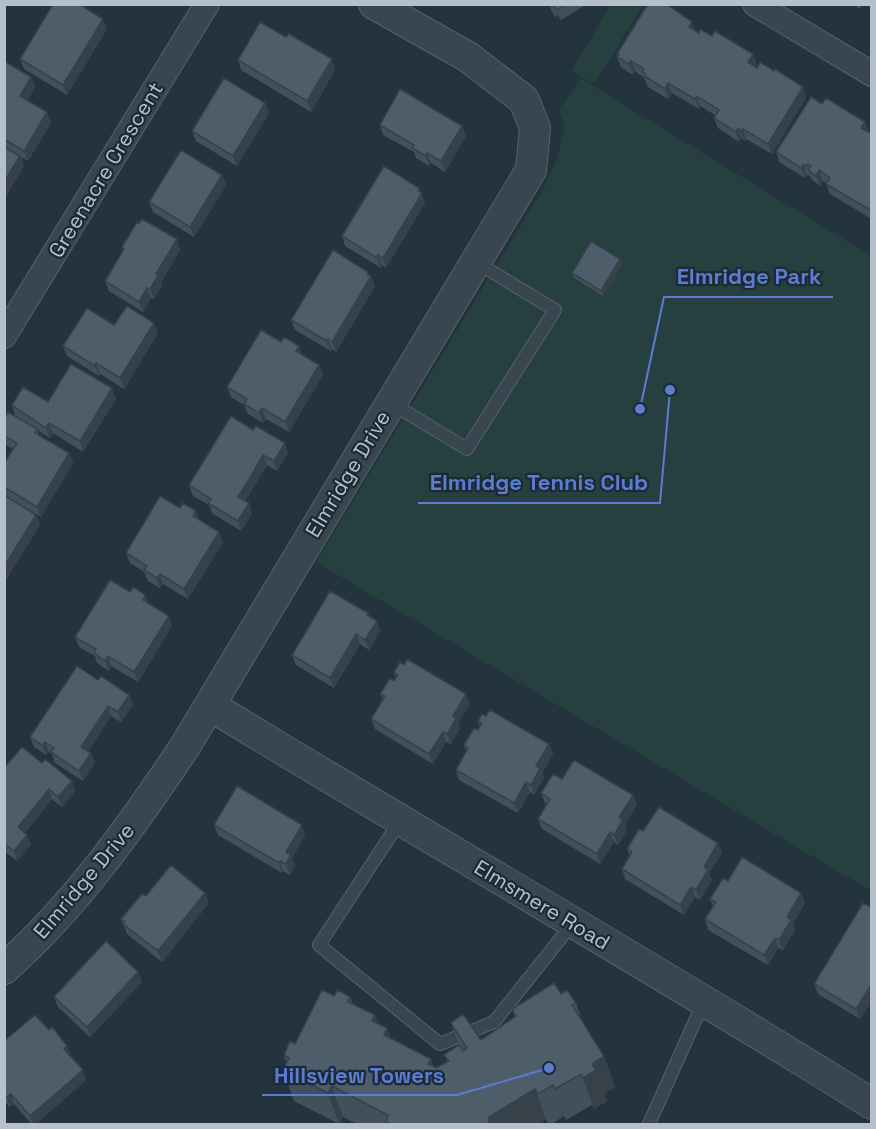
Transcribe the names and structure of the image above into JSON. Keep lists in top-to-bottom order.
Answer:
{
  "streets": {
    "street": ["Greenacre Crescent", "Elmridge Drive", "Elmsmere Road"]
  },
  "crossings": [
    ["Elmridge Drive", "Elmsmere Road"]
  ],
  "places": ["Elmridge Tennis Club", "Elmridge Park", "Hillsview Towers"]
}
